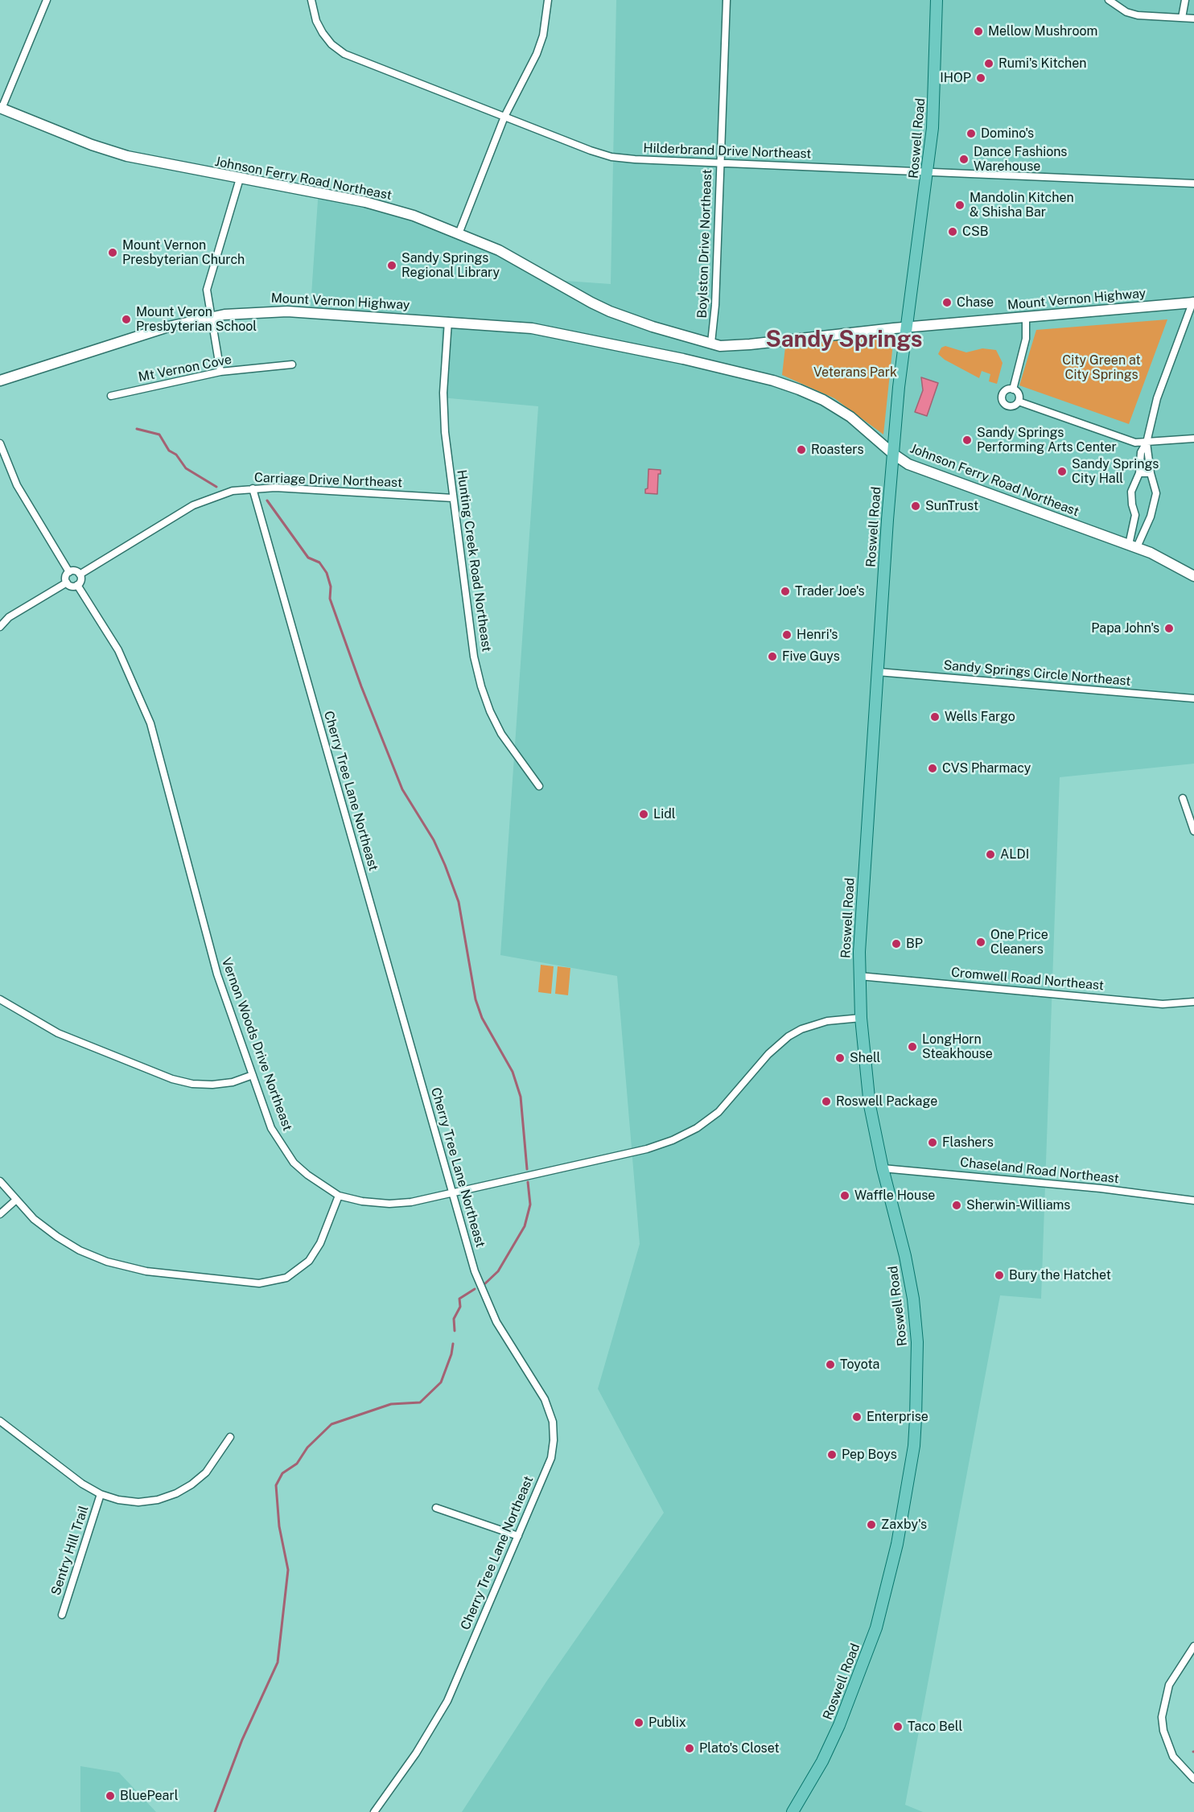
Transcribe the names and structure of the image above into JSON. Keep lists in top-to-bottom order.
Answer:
{
  "streets": {
    "main road": ["Roswell Road"],
    "street": [
      "Hilderbrand Drive Northeast",
      "Johnson Ferry Road Northeast",
      "Boylston Drive Northeast",
      "Mount Vernon Highway",
      "Mt Vernon Cove",
      "Carriage Drive Northeast",
      "Hunting Creek Road Northeast",
      "Sandy Springs Circle Northeast",
      "Cherry Tree Lane Northeast",
      "Cromwell Road Northeast",
      "Vernon Woods Drive Northeast",
      "Chaseland Road Northeast",
      "Sentry Hill Trail"
    ]
  },
  "crossings": [
    ["Roswell Road", "Hilderbrand Drive Northeast"],
    ["Roswell Road", "Johnson Ferry Road Northeast"],
    ["Roswell Road", "Mount Vernon Highway"],
    ["Roswell Road", "Sandy Springs Circle Northeast"],
    ["Roswell Road", "Cromwell Road Northeast"],
    ["Roswell Road", "Vernon Woods Drive Northeast"],
    ["Roswell Road", "Chaseland Road Northeast"],
    ["Hilderbrand Drive Northeast", "Boylston Drive Northeast"],
    ["Johnson Ferry Road Northeast", "Mount Vernon Highway"],
    ["Boylston Drive Northeast", "Mount Vernon Highway"],
    ["Mount Vernon Highway", "Hunting Creek Road Northeast"],
    ["Carriage Drive Northeast", "Hunting Creek Road Northeast"],
    ["Carriage Drive Northeast", "Cherry Tree Lane Northeast"],
    ["Carriage Drive Northeast", "Vernon Woods Drive Northeast"],
    ["Cherry Tree Lane Northeast", "Vernon Woods Drive Northeast"]
  ],
  "districts": ["Sandy Springs"],
  "parks": ["City Green at City Springs", "Veterans Park"],
  "places": [
    "Mellow Mushroom",
    "Rumi's Kitchen",
    "IHOP",
    "Domino's",
    "Dance Fashions Warehouse",
    "Mandolin Kitchen & Shisha Bar",
    "CSB",
    "Mount Vernon Presbyterian Church",
    "Sandy Springs Regional Library",
    "Chase",
    "Mount Veron Presbyterian School",
    "Sandy Springs Performing Arts Center",
    "Roasters",
    "Sandy Springs City Hall",
    "SunTrust",
    "Trader Joe's",
    "Papa John's",
    "Henri's",
    "Five Guys",
    "Wells Fargo",
    "CVS Pharmacy",
    "Lidl",
    "ALDI",
    "One Price Cleaners",
    "BP",
    "LongHorn Steakhouse",
    "Shell",
    "Roswell Package",
    "Flashers",
    "Waffle House",
    "Sherwin-Williams",
    "Bury the Hatchet",
    "Toyota",
    "Enterprise",
    "Pep Boys",
    "Zaxby's",
    "Publix",
    "Taco Bell",
    "Plato's Closet",
    "BluePearl"
  ]
}
